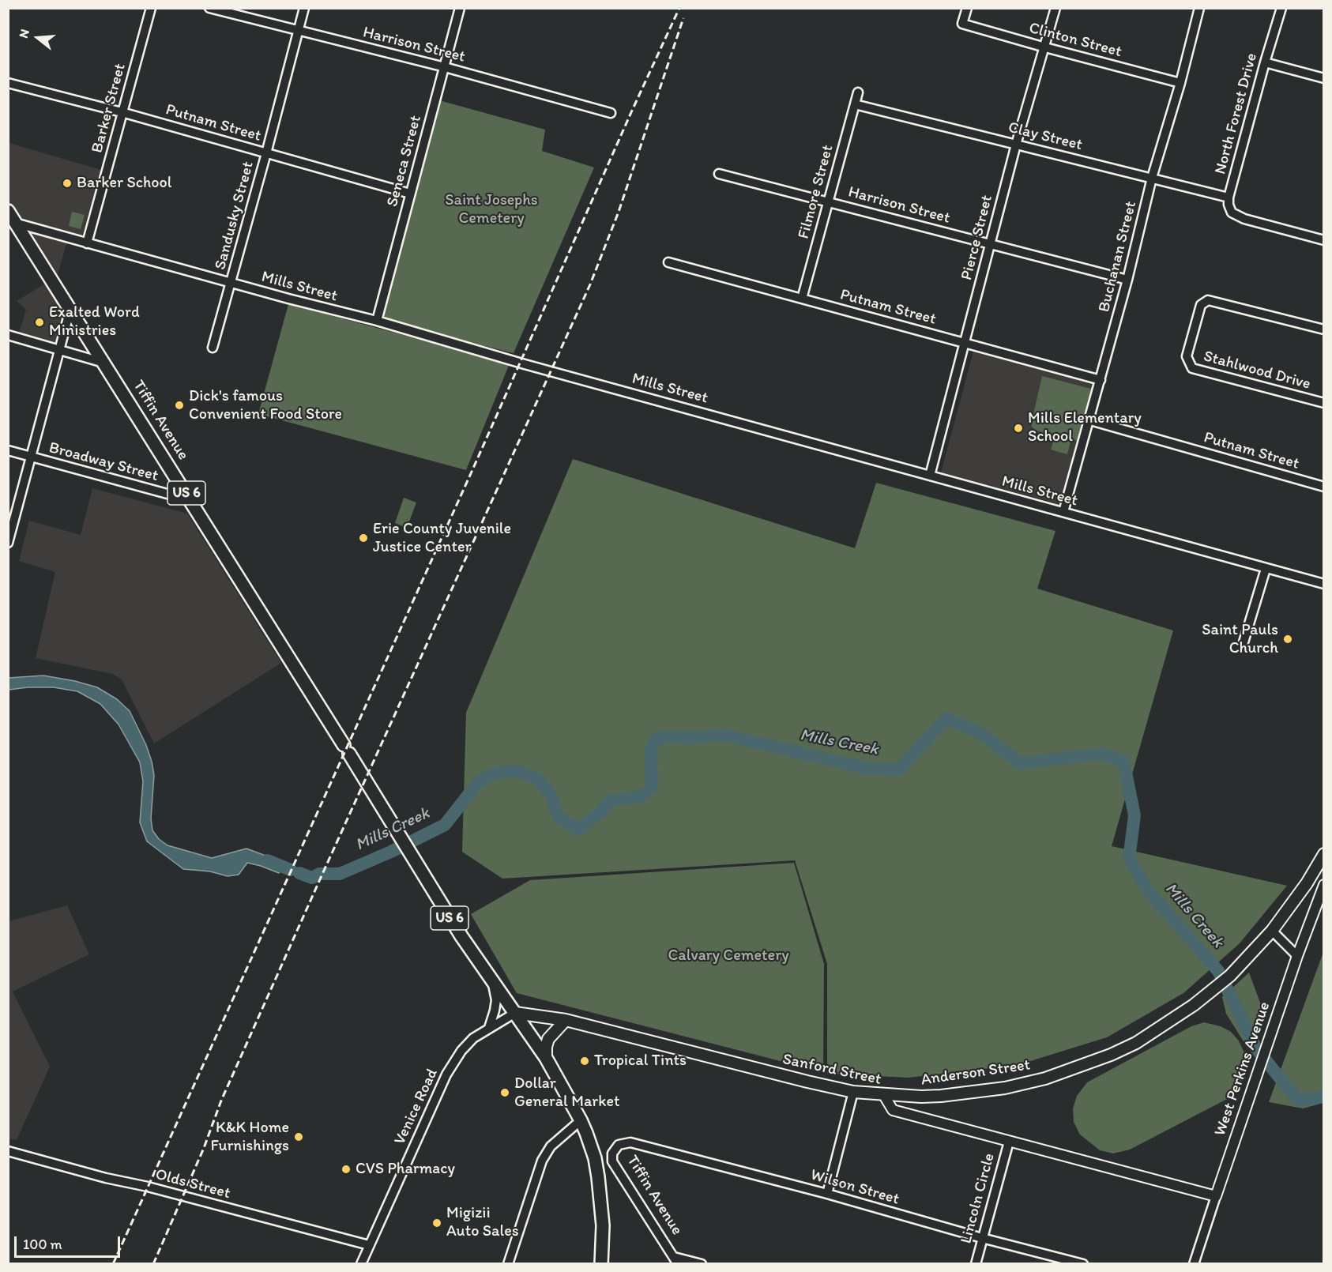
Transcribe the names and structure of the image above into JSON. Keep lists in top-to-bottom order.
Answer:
{
  "streets": {
    "main road": [
      "Tiffin Avenue",
      "US 6",
      "Sanford Street",
      "Anderson Street"
    ],
    "street": [
      "Clinton Street",
      "Harrison Street",
      "Barker Street",
      "North Forest Drive",
      "Putnam Street",
      "Clay Street",
      "Seneca Street",
      "Filmore Street",
      "Sandusky Street",
      "Pierce Street",
      "Buchanan Street",
      "Mills Street",
      "Stahlwood Drive",
      "Broadway Street",
      "West Perkins Avenue",
      "Venice Road",
      "Olds Street",
      "Wilson Street",
      "Lincoln Circle"
    ]
  },
  "crossings": [
    ["Clinton Street", "Pierce Street"],
    ["Clinton Street", "Buchanan Street"],
    ["Harrison Street", "Seneca Street"],
    ["Harrison Street", "Filmore Street"],
    ["Harrison Street", "Sandusky Street"],
    ["Harrison Street", "Pierce Street"],
    ["Harrison Street", "Buchanan Street"],
    ["Barker Street", "Putnam Street"],
    ["Barker Street", "Mills Street"],
    ["North Forest Drive", "Clay Street"],
    ["Putnam Street", "Seneca Street"],
    ["Putnam Street", "Filmore Street"],
    ["Putnam Street", "Sandusky Street"],
    ["Putnam Street", "Pierce Street"],
    ["Putnam Street", "Buchanan Street"],
    ["Clay Street", "Filmore Street"],
    ["Clay Street", "Pierce Street"],
    ["Clay Street", "Buchanan Street"],
    ["Seneca Street", "Mills Street"],
    ["Sandusky Street", "Mills Street"],
    ["Pierce Street", "Mills Street"],
    ["Buchanan Street", "Mills Street"],
    ["Mills Street", "Tiffin Avenue"],
    ["Tiffin Avenue", "Broadway Street"],
    ["Tiffin Avenue", "US 6"],
    ["Tiffin Avenue", "Sanford Street"],
    ["Tiffin Avenue", "Venice Road"],
    ["Tiffin Avenue", "Wilson Street"],
    ["US 6", "Sanford Street"],
    ["US 6", "Venice Road"],
    ["West Perkins Avenue", "Sanford Street"],
    ["Sanford Street", "Anderson Street"],
    ["Sanford Street", "Venice Road"],
    ["Sanford Street", "Lincoln Circle"],
    ["Venice Road", "Olds Street"],
    ["Wilson Street", "Lincoln Circle"]
  ],
  "water": ["Mills Creek"],
  "parks": ["Saint Josephs Cemetery", "Calvary Cemetery"],
  "places": [
    "Barker School",
    "Exalted Word Ministries",
    "Dick's famous Convenient Food Store",
    "Mills Elementary School",
    "Erie County Juvenile Justice Center",
    "Saint Pauls Church",
    "Tropical Tints",
    "Dollar General Market",
    "K&K Home Furnishings",
    "CVS Pharmacy",
    "Migizii Auto Sales"
  ],
  "scale_bar": "100 m",
  "north": "left"
}
